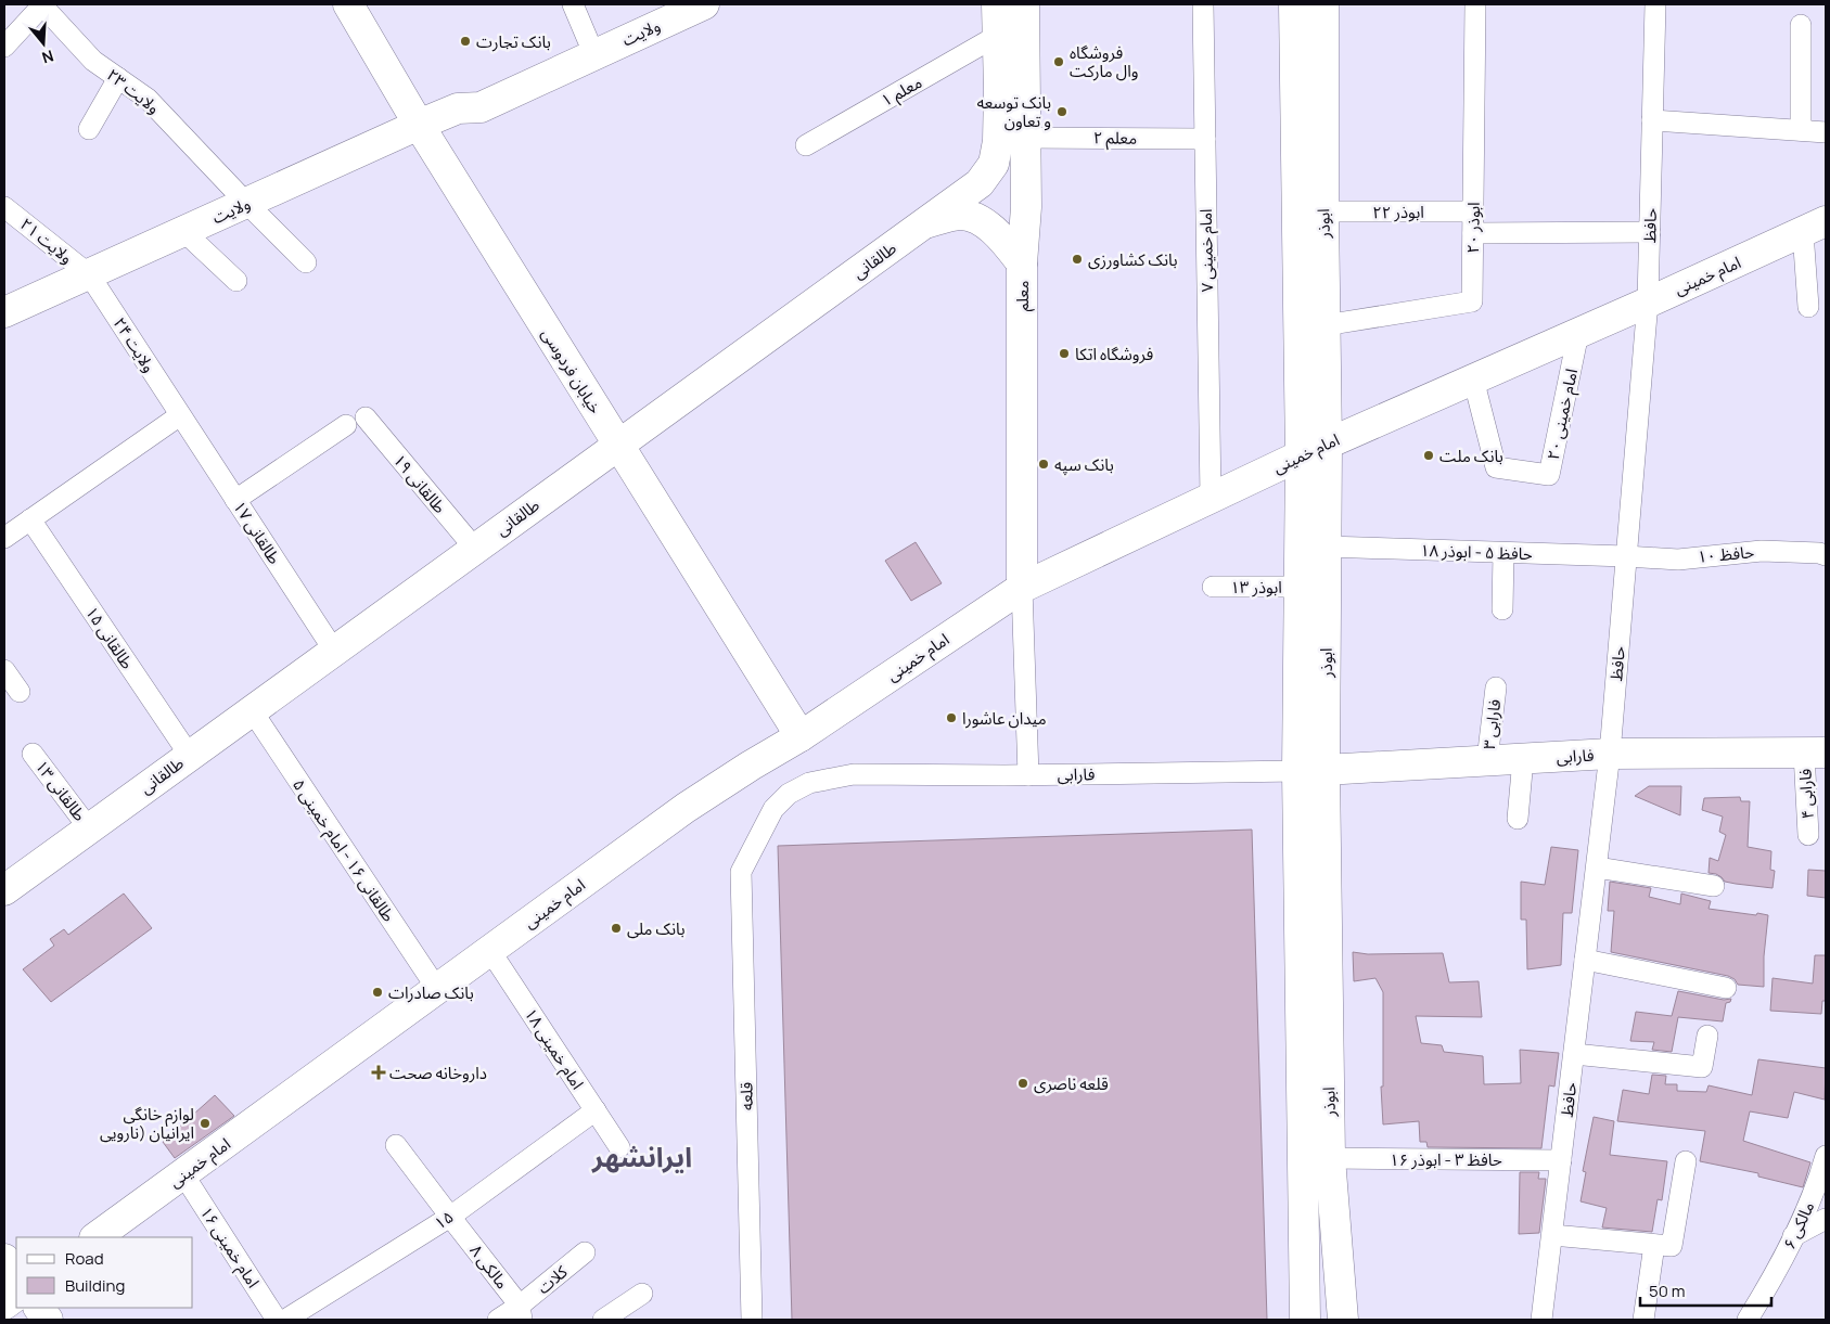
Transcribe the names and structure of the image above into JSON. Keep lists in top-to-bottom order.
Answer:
{
  "streets": {
    "main road": [
      "ولایت",
      "ابوذر",
      "طالقانی",
      "امام خمینی",
      "معلم",
      "خیابان فردوسی",
      "فارابی"
    ],
    "street": [
      "ولایت ۲۳",
      "معلم ۱",
      "معلم ۲",
      "ابوذر ۲۲",
      "حافظ",
      "ابوذر ۲۰",
      "ولایت ۲۱",
      "امام خمینی ۷",
      "ولایت ۲۴",
      "امام خمینی ۲۰",
      "طالقانی ۱۹",
      "طالقانی ۱۷",
      "حافظ ۵ - ابوذر ۱۸",
      "حافظ ۱۰",
      "ابوذر ۱۳",
      "طالقانی ۱۵",
      "فارابی ۳",
      "طالقانی ۱۳",
      "فارابی ۴",
      "طالقانی ۱۶ - امام خمینی ۵",
      "امام خمینی ۱۸",
      "قلعه",
      "حافظ ۳ - ابوذر ۱۶",
      "۱۵",
      "مالکی ۶",
      "امام خمینی ۱۶",
      "مالکی ۸",
      "کلات"
    ]
  },
  "crossings": [
    ["ولایت", "ولایت ۲۳"],
    ["ولایت", "ولایت ۲۱"],
    ["ولایت", "ولایت ۲۴"],
    ["ولایت", "خیابان فردوسی"],
    ["معلم ۱", "طالقانی"],
    ["معلم ۲", "امام خمینی ۷"],
    ["معلم ۲", "معلم"],
    ["ابوذر ۲۲", "ابوذر"],
    ["ابوذر ۲۲", "ابوذر ۲۰"],
    ["ابوذر", "ابوذر ۲۰"],
    ["ابوذر", "امام خمینی"],
    ["ابوذر", "حافظ ۵ - ابوذر ۱۸"],
    ["ابوذر", "ابوذر ۱۳"],
    ["ابوذر", "فارابی"],
    ["ابوذر", "حافظ ۳ - ابوذر ۱۶"],
    ["حافظ", "امام خمینی"],
    ["حافظ", "حافظ ۵ - ابوذر ۱۸"],
    ["حافظ", "حافظ ۱۰"],
    ["حافظ", "فارابی"],
    ["حافظ", "حافظ ۳ - ابوذر ۱۶"],
    ["ولایت ۲۱", "ولایت ۲۴"],
    ["امام خمینی ۷", "امام خمینی"],
    ["طالقانی", "خیابان فردوسی"],
    ["طالقانی", "طالقانی ۱۹"],
    ["طالقانی", "طالقانی ۱۷"],
    ["طالقانی", "طالقانی ۱۵"],
    ["طالقانی", "طالقانی ۱۳"],
    ["طالقانی", "طالقانی ۱۶ - امام خمینی ۵"],
    ["امام خمینی", "معلم"],
    ["امام خمینی", "خیابان فردوسی"],
    ["امام خمینی", "امام خمینی ۲۰"],
    ["امام خمینی", "طالقانی ۱۶ - امام خمینی ۵"],
    ["امام خمینی", "امام خمینی ۱۸"],
    ["امام خمینی", "امام خمینی ۱۶"],
    ["ولایت ۲۴", "طالقانی ۱۷"],
    ["حافظ ۵ - ابوذر ۱۸", "حافظ ۱۰"],
    ["فارابی ۳", "فارابی"],
    ["فارابی", "فارابی ۴"],
    ["فارابی", "قلعه"],
    ["امام خمینی ۱۸", "۱۵"],
    ["۱۵", "مالکی ۸"],
    ["مالکی ۸", "کلات"]
  ],
  "districts": ["ایرانشهر"],
  "places": {
    "other": [
      "بانک تجارت",
      "فروشگاه وال مارکت",
      "بانک توسعه و تعاون",
      "بانک کشاورزی",
      "فروشگاه اتکا",
      "بانک ملت",
      "بانک سپه",
      "میدان عاشورا",
      "بانک ملی",
      "بانک صادرات",
      "قلعه ناصری",
      "لوازم خانگی ایرانیان (نارویی"
    ],
    "health": ["داروخانه صحت"]
  },
  "legend": ["Road", "Building"],
  "scale_bar": "50 m",
  "north": "bottom"
}
